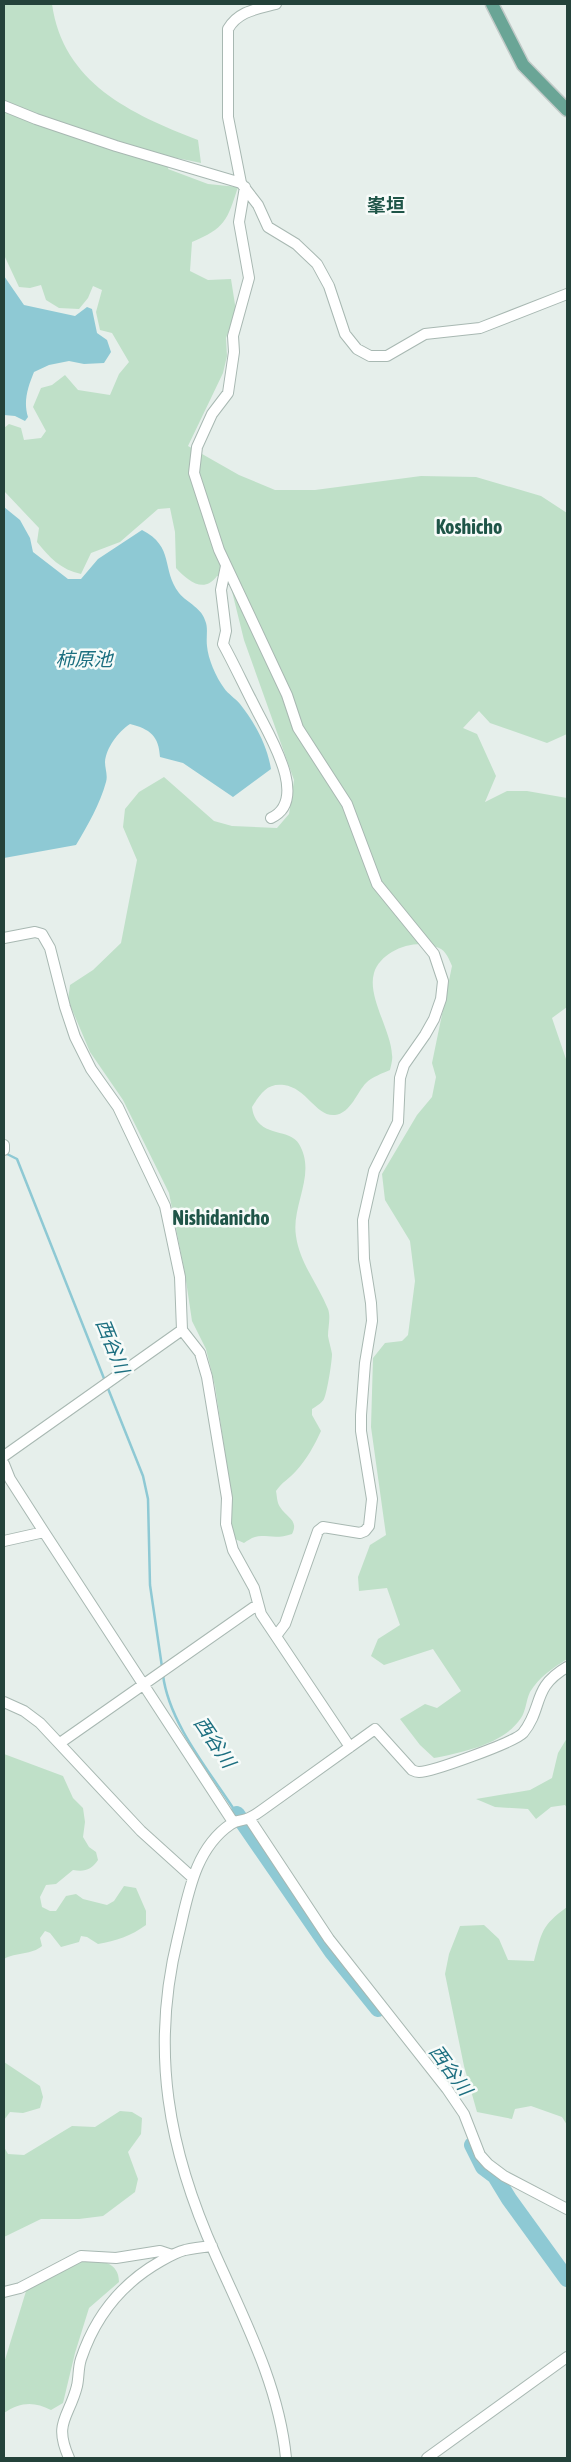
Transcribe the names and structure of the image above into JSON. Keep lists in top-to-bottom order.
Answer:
{
  "districts": ["峯垣", "Koshicho", "Nishidanicho"],
  "water": ["柿原池", "西谷川"]
}
